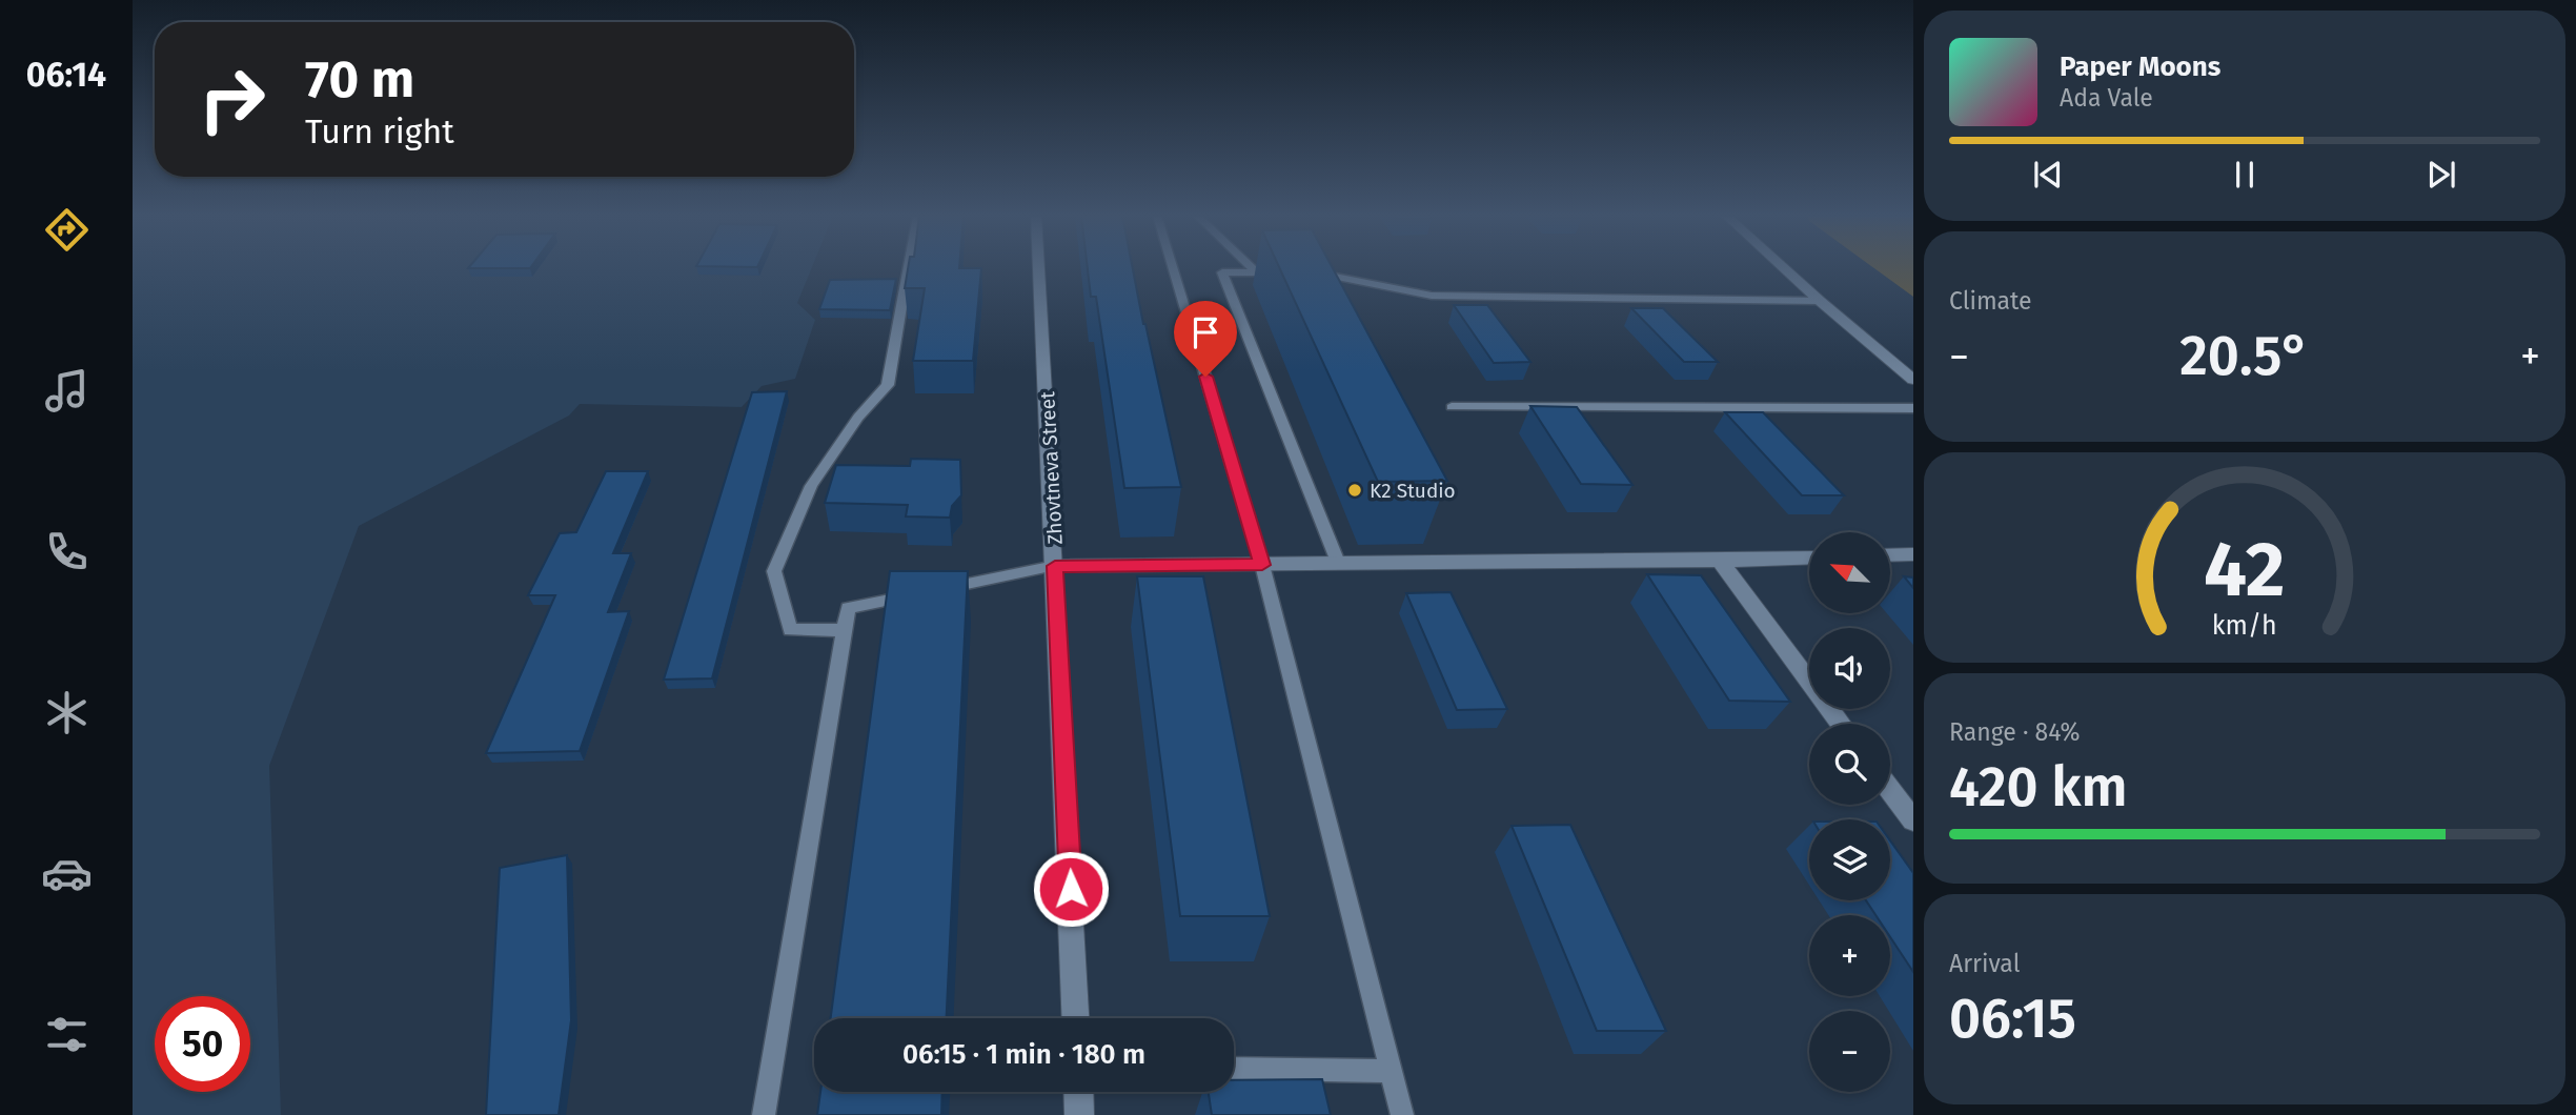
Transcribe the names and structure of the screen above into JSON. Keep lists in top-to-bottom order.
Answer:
{
  "streets": {
    "street": ["Zhovtneva Street"]
  },
  "places": ["K2 Studio"],
  "north": "top left",
  "page": {
    "tabs": "06:14",
    "turn": ["70 m", "Turn right"],
    "song": ["Paper Moons", "Ada Vale"],
    "tile": [
      "Climate",
      ["Range · 84%", "420 km"],
      ["Arrival", "06:15"]
    ],
    "heat": ["−", "20.5°", "+"],
    "map_buttons": ["+", "−"],
    "limit": "50",
    "trip": "06:15 · 1 min · 180 m",
    "gauge": ["42", "km/h"]
  }
}
